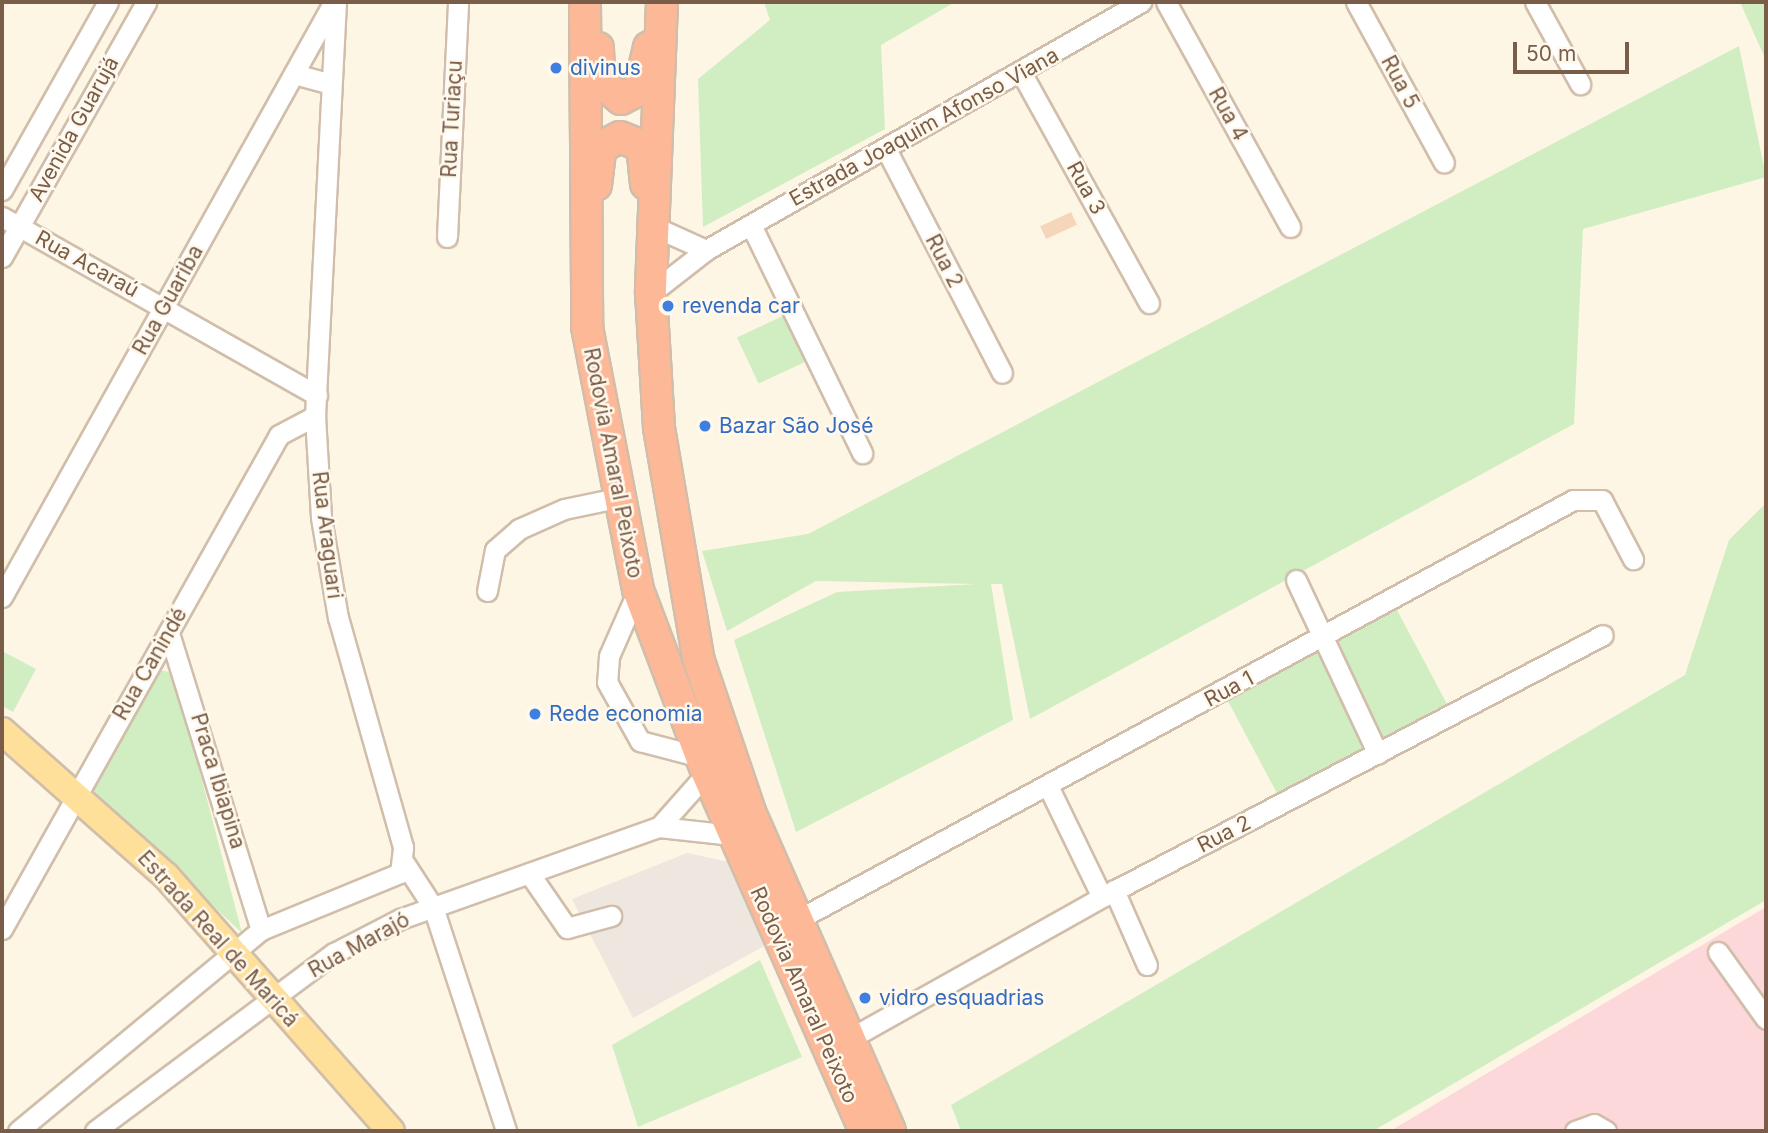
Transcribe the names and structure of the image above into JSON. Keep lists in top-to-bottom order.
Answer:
{
  "streets": {
    "highway": ["Rodovia Amaral Peixoto"],
    "main road": ["Estrada Real de Maricá"],
    "street": [
      "Rua 5",
      "Rua 4",
      "Rua Turiaçu",
      "Estrada Joaquim Afonso Viana",
      "Avenida Guarujá",
      "Rua 3",
      "Rua 2",
      "Rua Acaraú",
      "Rua Guariba",
      "Rua Araguari",
      "Rua Canindé",
      "Rua 1",
      "Praca Ibiapina",
      "Rua Marajó"
    ]
  },
  "crossings": [
    ["Estrada Joaquim Afonso Viana", "Rua 3"],
    ["Estrada Joaquim Afonso Viana", "Rua 2"],
    ["Estrada Joaquim Afonso Viana", "Rodovia Amaral Peixoto"],
    ["Avenida Guarujá", "Rua Acaraú"],
    ["Rua 2", "Rodovia Amaral Peixoto"],
    ["Rua Acaraú", "Rua Guariba"],
    ["Rua Acaraú", "Rua Araguari"],
    ["Rua Guariba", "Rua Araguari"],
    ["Rodovia Amaral Peixoto", "Rua 1"],
    ["Rodovia Amaral Peixoto", "Rua Marajó"],
    ["Rua Araguari", "Rua Canindé"],
    ["Rua Araguari", "Rua Marajó"],
    ["Rua Canindé", "Praca Ibiapina"],
    ["Rua Canindé", "Estrada Real de Maricá"],
    ["Estrada Real de Maricá", "Rua Marajó"]
  ],
  "places": [
    "divinus",
    "revenda car",
    "Bazar São José",
    "Rede economia",
    "vidro esquadrias"
  ],
  "scale_bar": "50 m"
}
